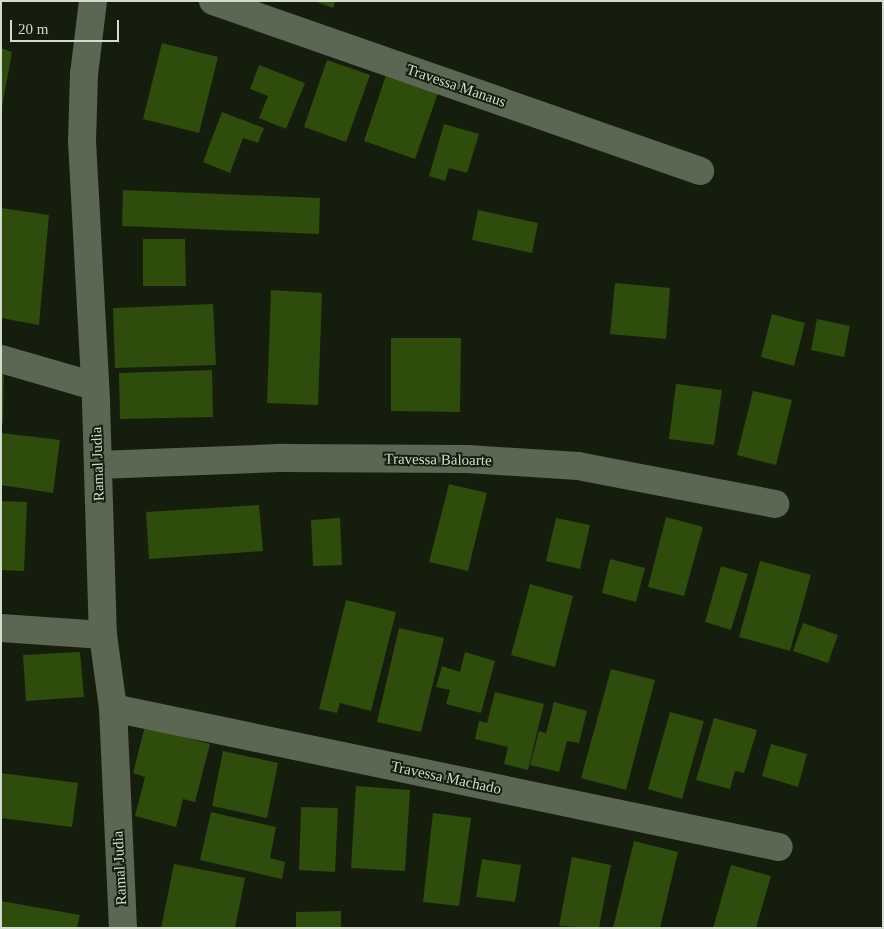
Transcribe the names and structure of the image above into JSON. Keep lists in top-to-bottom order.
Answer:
{
  "streets": {
    "street": [
      "Travessa Manaus",
      "Travessa Baloarte",
      "Ramal Judia",
      "Travessa Machado"
    ]
  },
  "crossings": [
    ["Travessa Baloarte", "Ramal Judia"],
    ["Ramal Judia", "Travessa Machado"]
  ],
  "scale_bar": "20 m"
}
